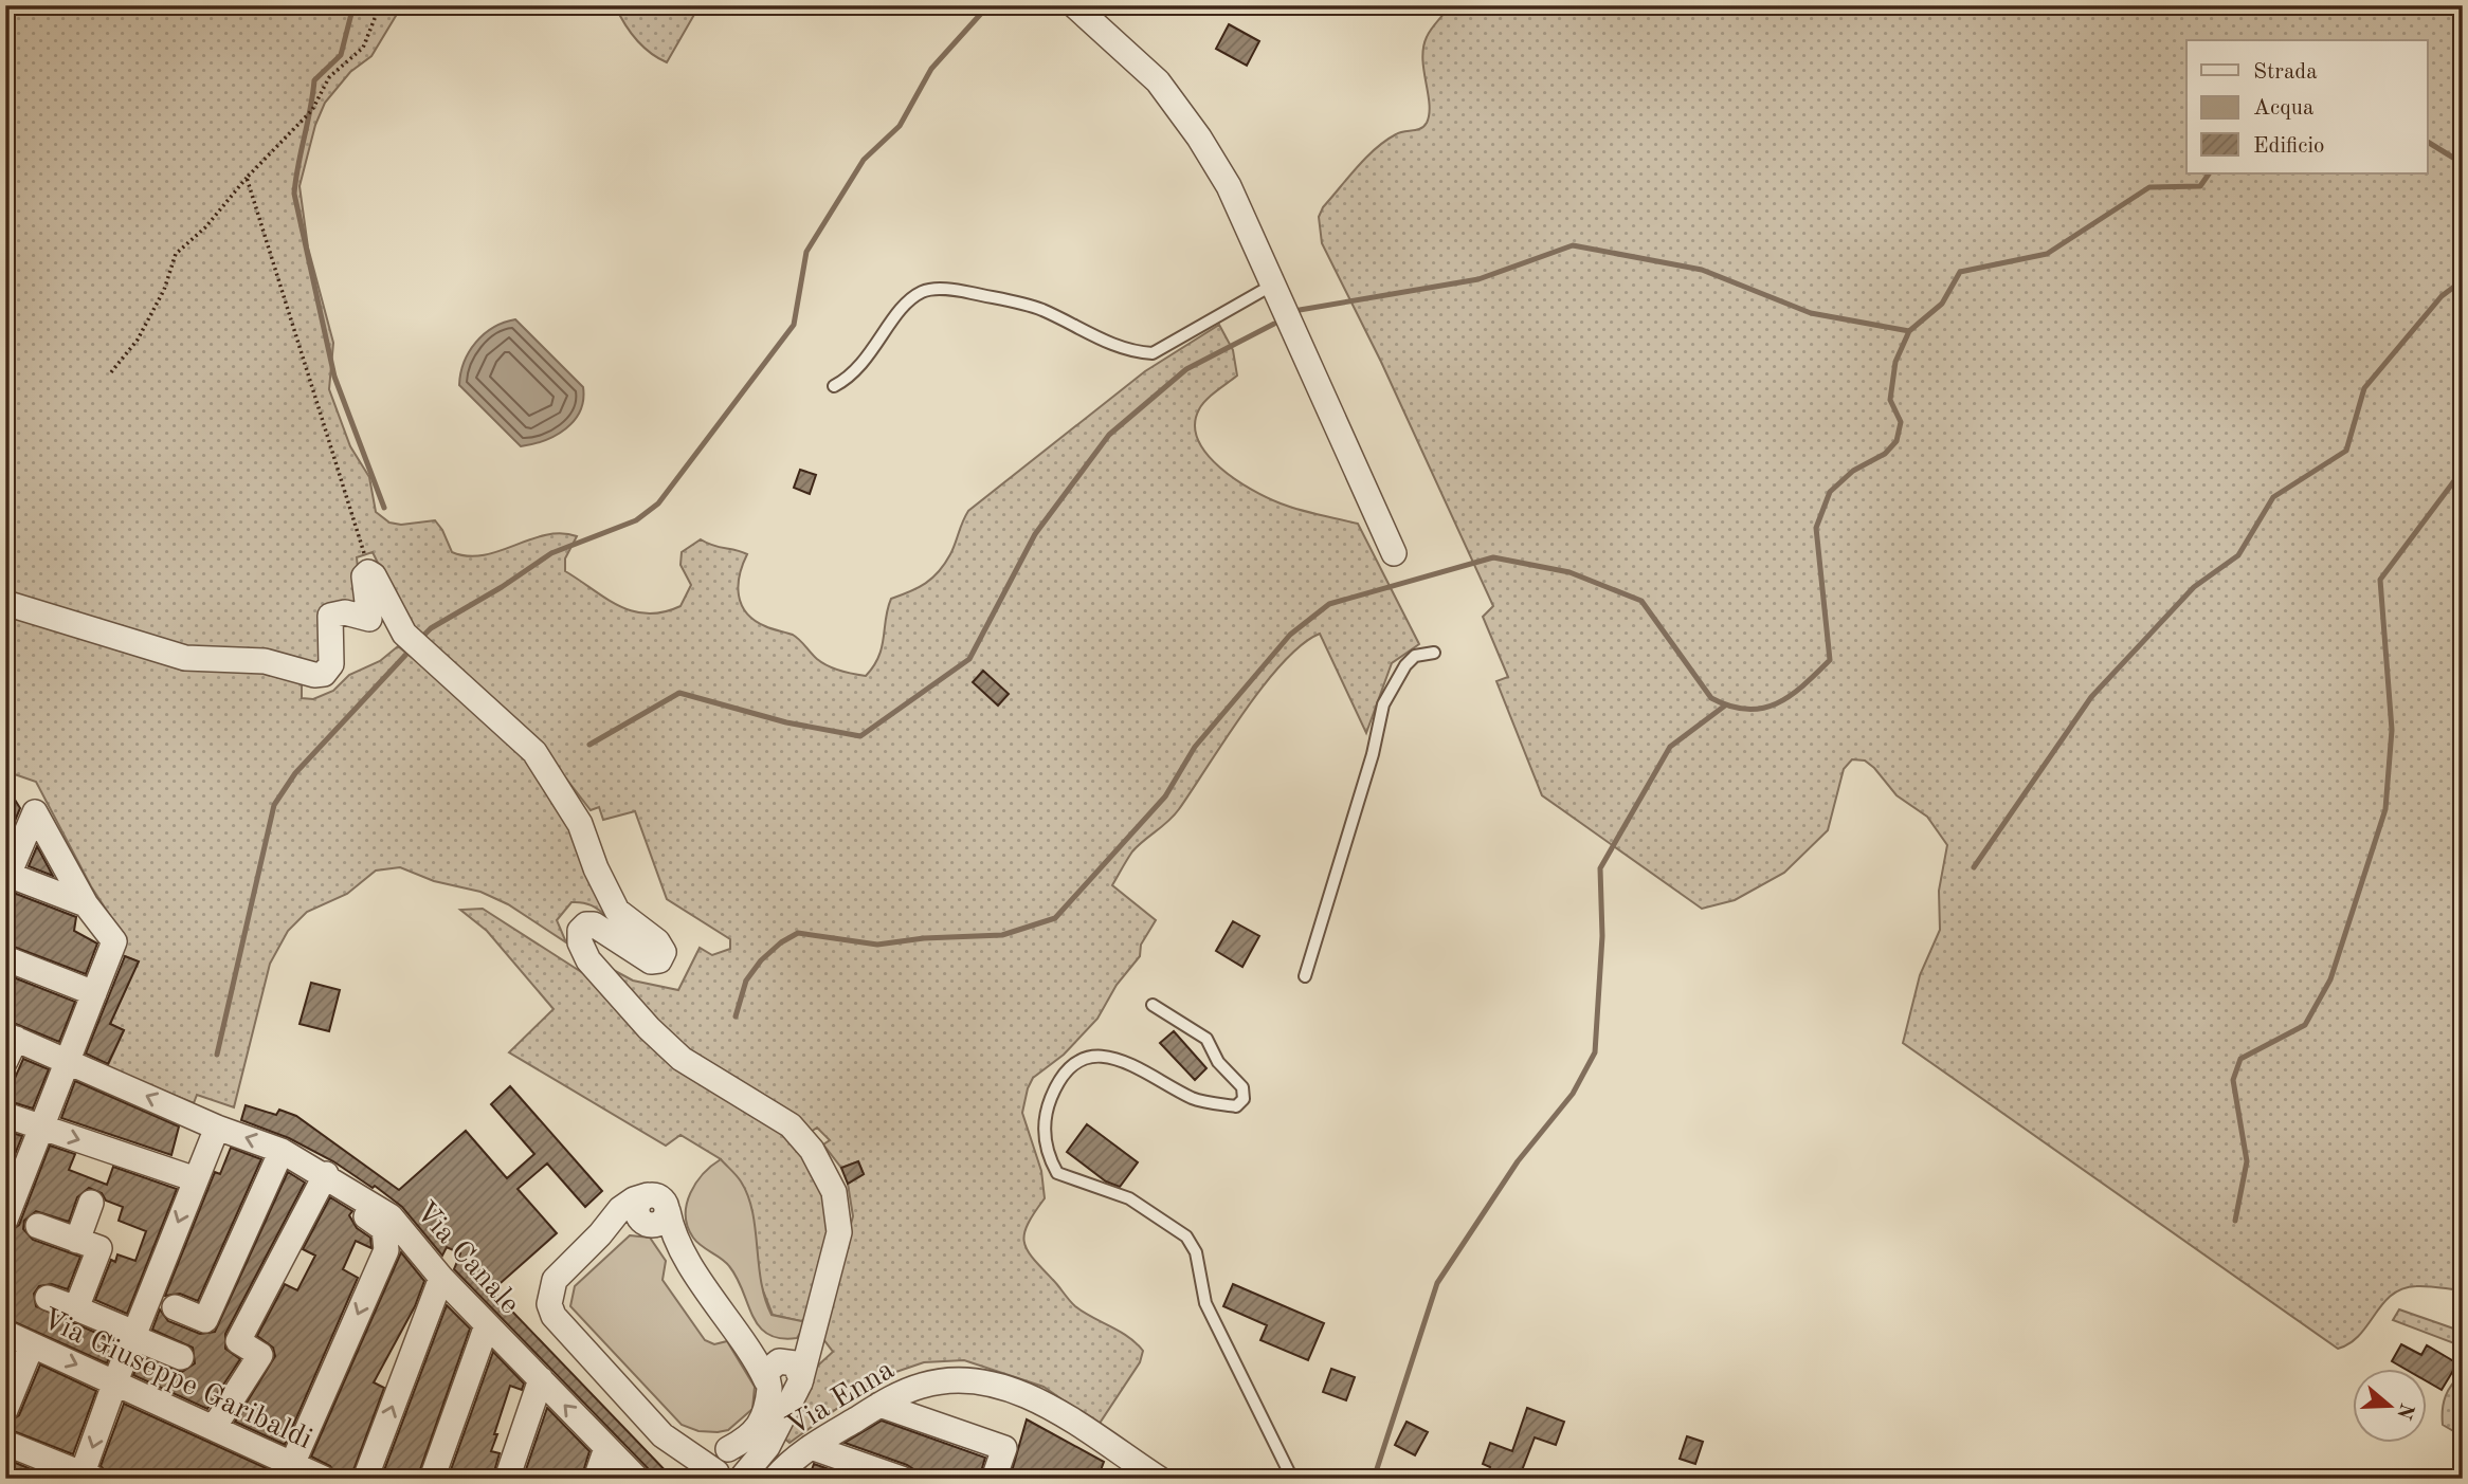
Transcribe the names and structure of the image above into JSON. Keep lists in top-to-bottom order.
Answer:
{
  "streets": {
    "street": ["Via Canale", "Via Giuseppe Garibaldi", "Via Enna"]
  },
  "legend": ["Strada", "Acqua", "Edificio"],
  "north": "right"
}
